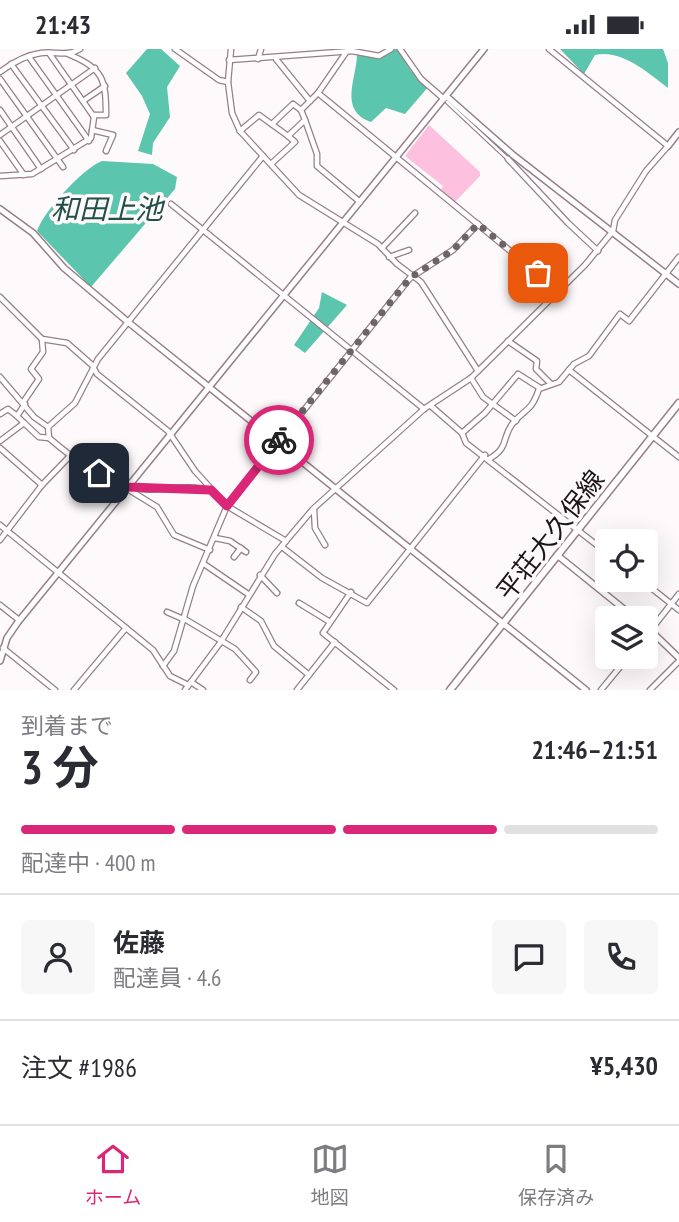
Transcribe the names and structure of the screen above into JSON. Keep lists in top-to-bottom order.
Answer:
{
  "streets": {
    "main road": ["平荘大久保線"]
  },
  "water": ["和田上池"],
  "page": {
    "status": "21:43",
    "heading": ["3 分", "到着まで", "21:46–21:51"],
    "panel": [
      "佐藤",
      "配達員 · 4.6",
      "注文 #1986",
      "¥5,430"
    ],
    "bar": "配達中 · 400 m",
    "tabs": ["ホーム", "地図", "保存済み"]
  }
}
